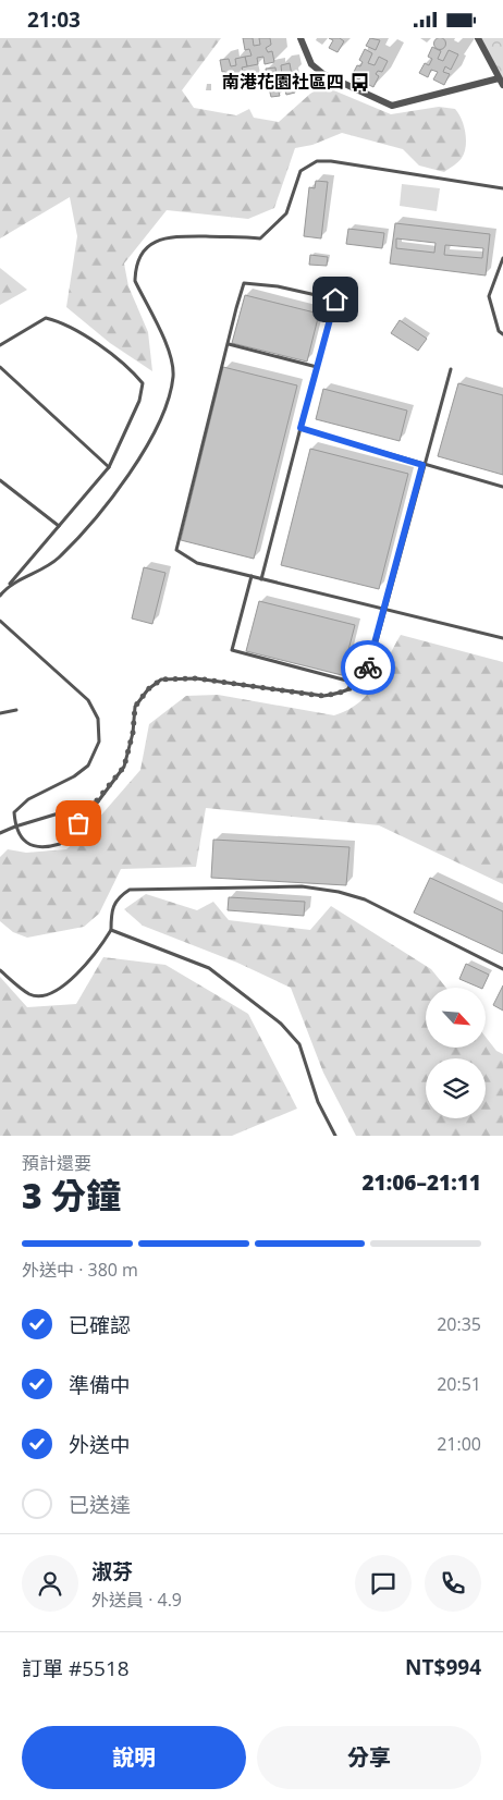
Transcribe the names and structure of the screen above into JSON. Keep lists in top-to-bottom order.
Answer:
{
  "places": {
    "bus stop": ["南港花園社區四"]
  },
  "north": "bottom right",
  "page": {
    "status": "21:03",
    "heading": ["3 分鐘", "預計還要", "21:06–21:11"],
    "panel": [
      "淑芬",
      "外送員 · 4.9",
      "訂單 #5518",
      "NT$994"
    ],
    "bar": "外送中 · 380 m",
    "list": [
      ["已確認", "20:35"],
      ["準備中", "20:51"],
      ["外送中", "21:00"],
      "已送達"
    ],
    "buttons": ["說明", "分享"]
  }
}
